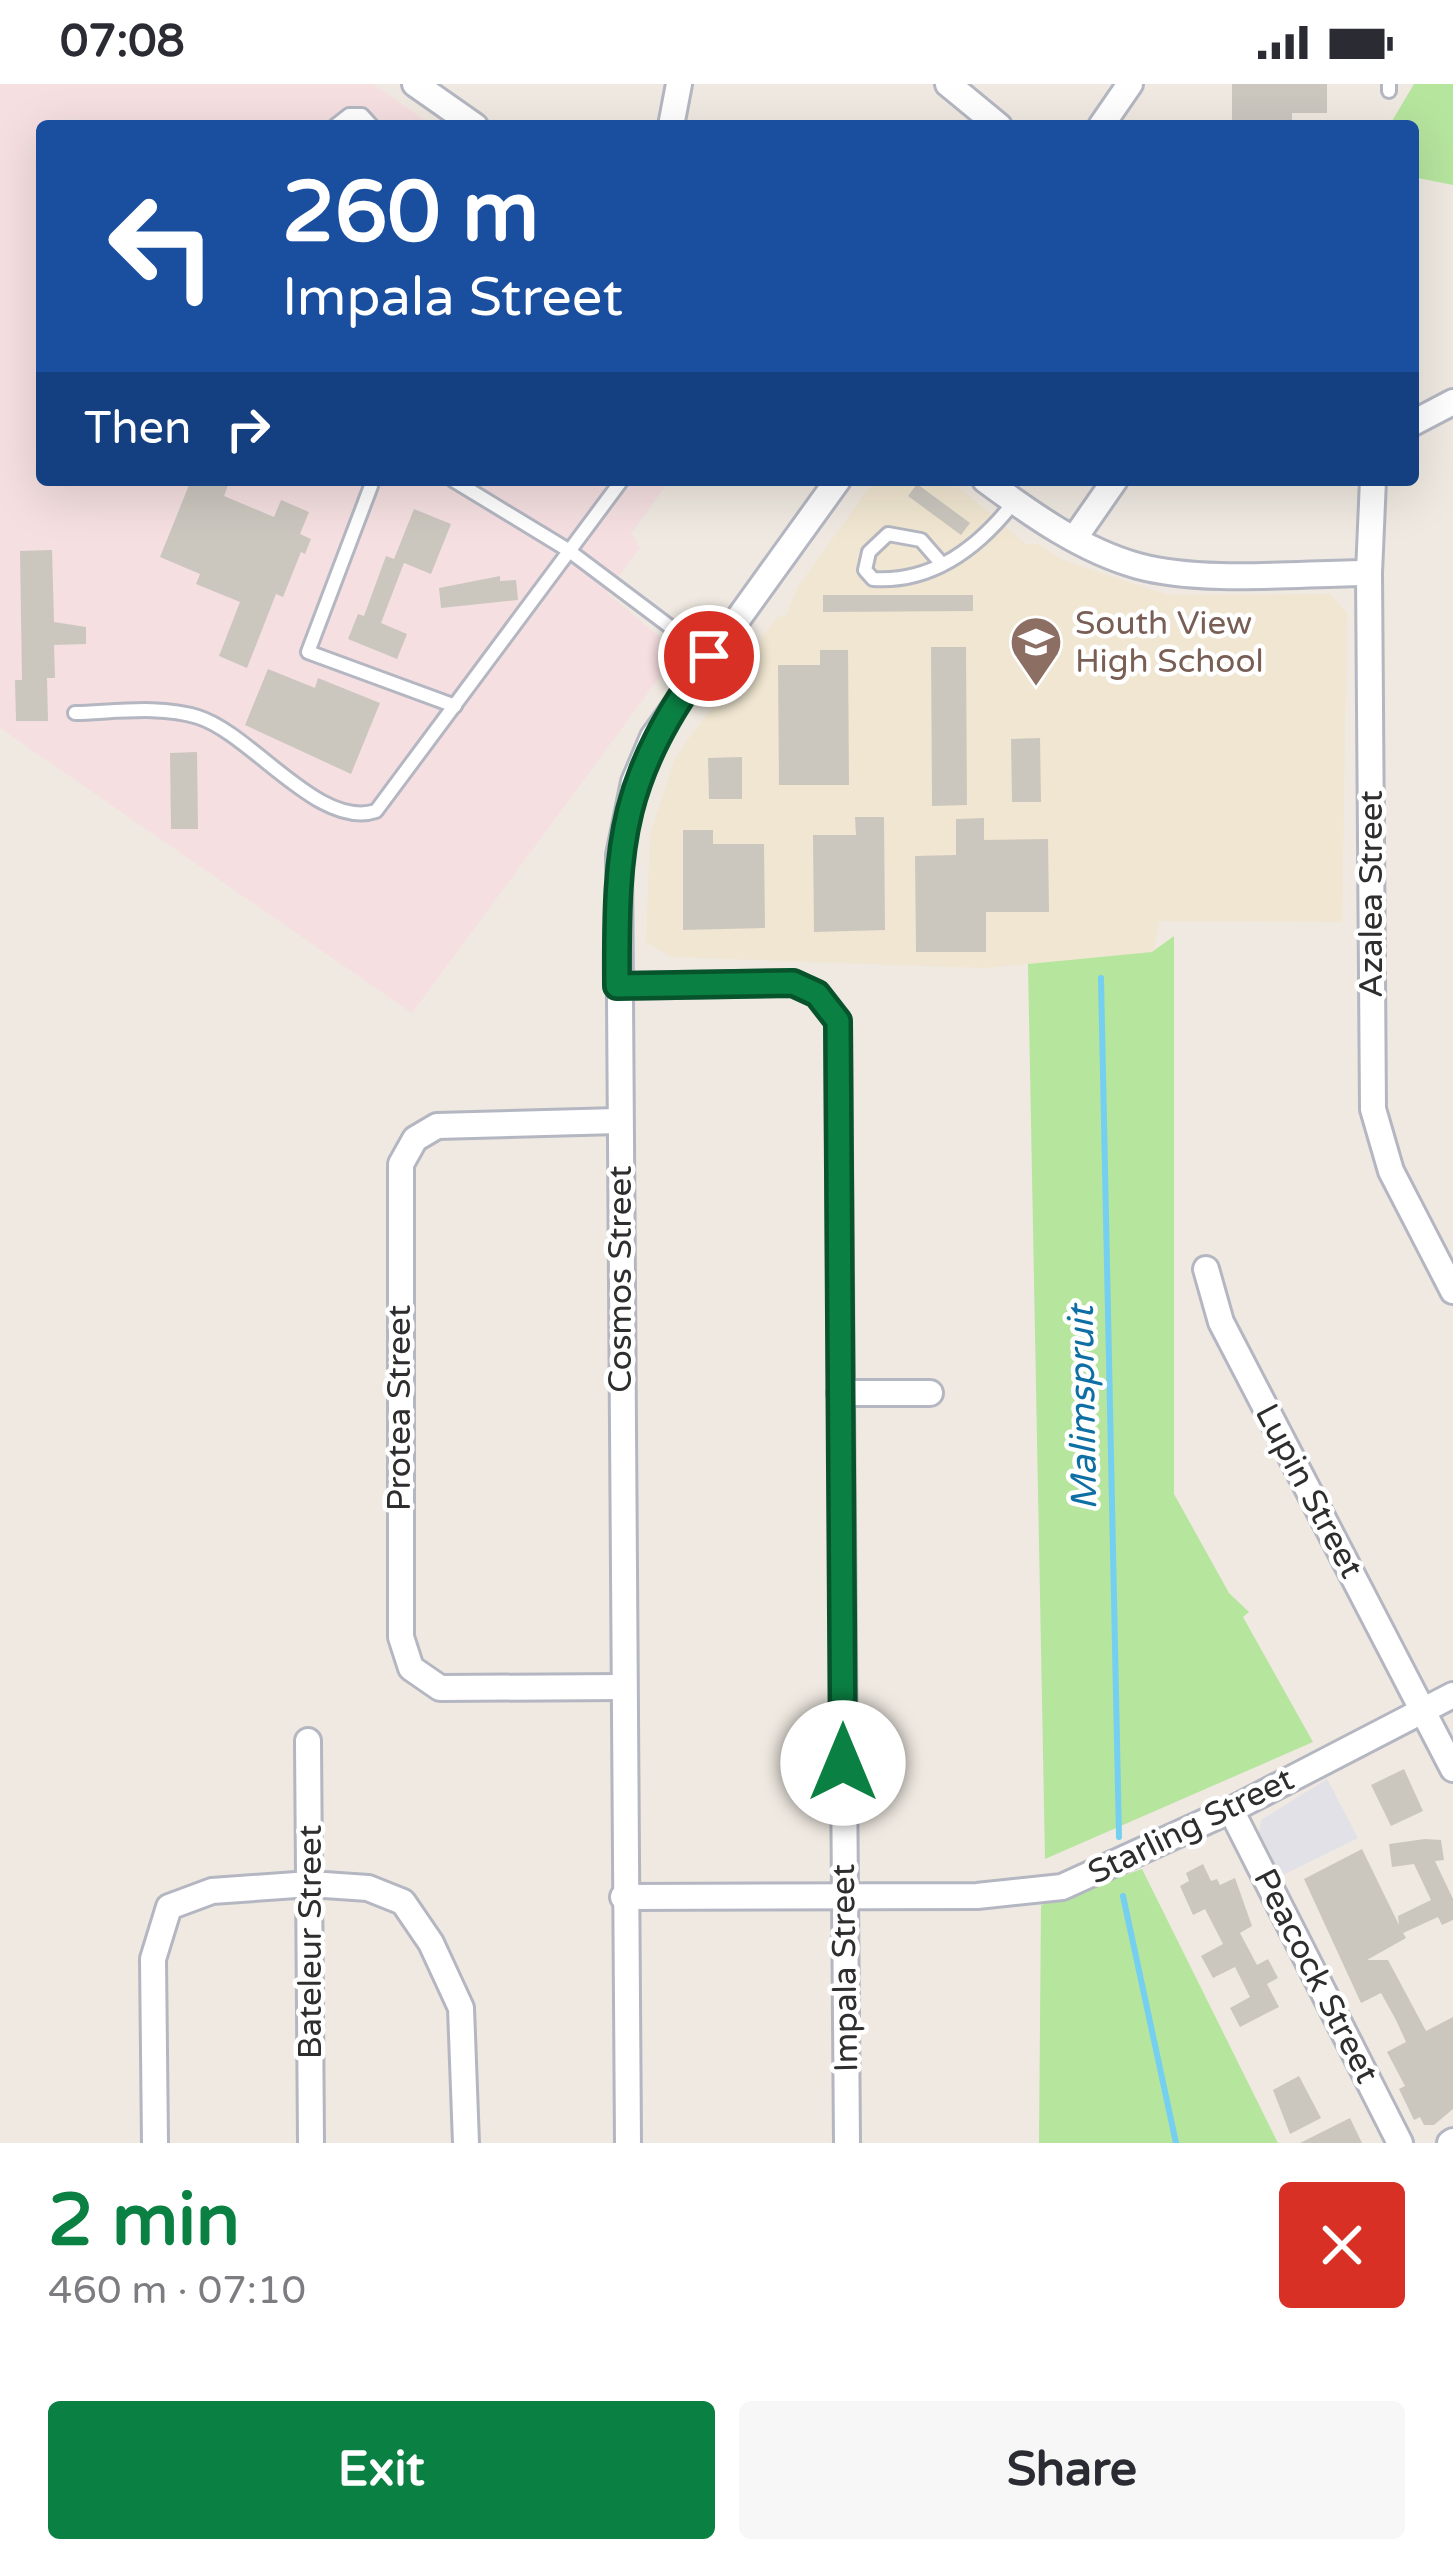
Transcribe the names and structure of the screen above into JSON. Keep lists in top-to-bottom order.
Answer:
{
  "streets": {
    "street": [
      "Azalea Street",
      "Cosmos Street",
      "Protea Street",
      "Lupin Street",
      "Starling Street",
      "Bateleur Street",
      "Impala Street",
      "Peacock Street"
    ]
  },
  "crossings": [
    ["Cosmos Street", "Protea Street"],
    ["Cosmos Street", "Starling Street"],
    ["Cosmos Street", "Impala Street"],
    ["Lupin Street", "Starling Street"],
    ["Starling Street", "Impala Street"],
    ["Starling Street", "Peacock Street"]
  ],
  "water": ["Malimspruit"],
  "places": {
    "school or university": ["South View High School"]
  },
  "page": {
    "status": "07:08",
    "turn": ["260 m", "Impala Street"],
    "then": "Then",
    "heading": ["2 min", "460 m · 07:10"],
    "buttons": ["Exit", "Share"]
  }
}
